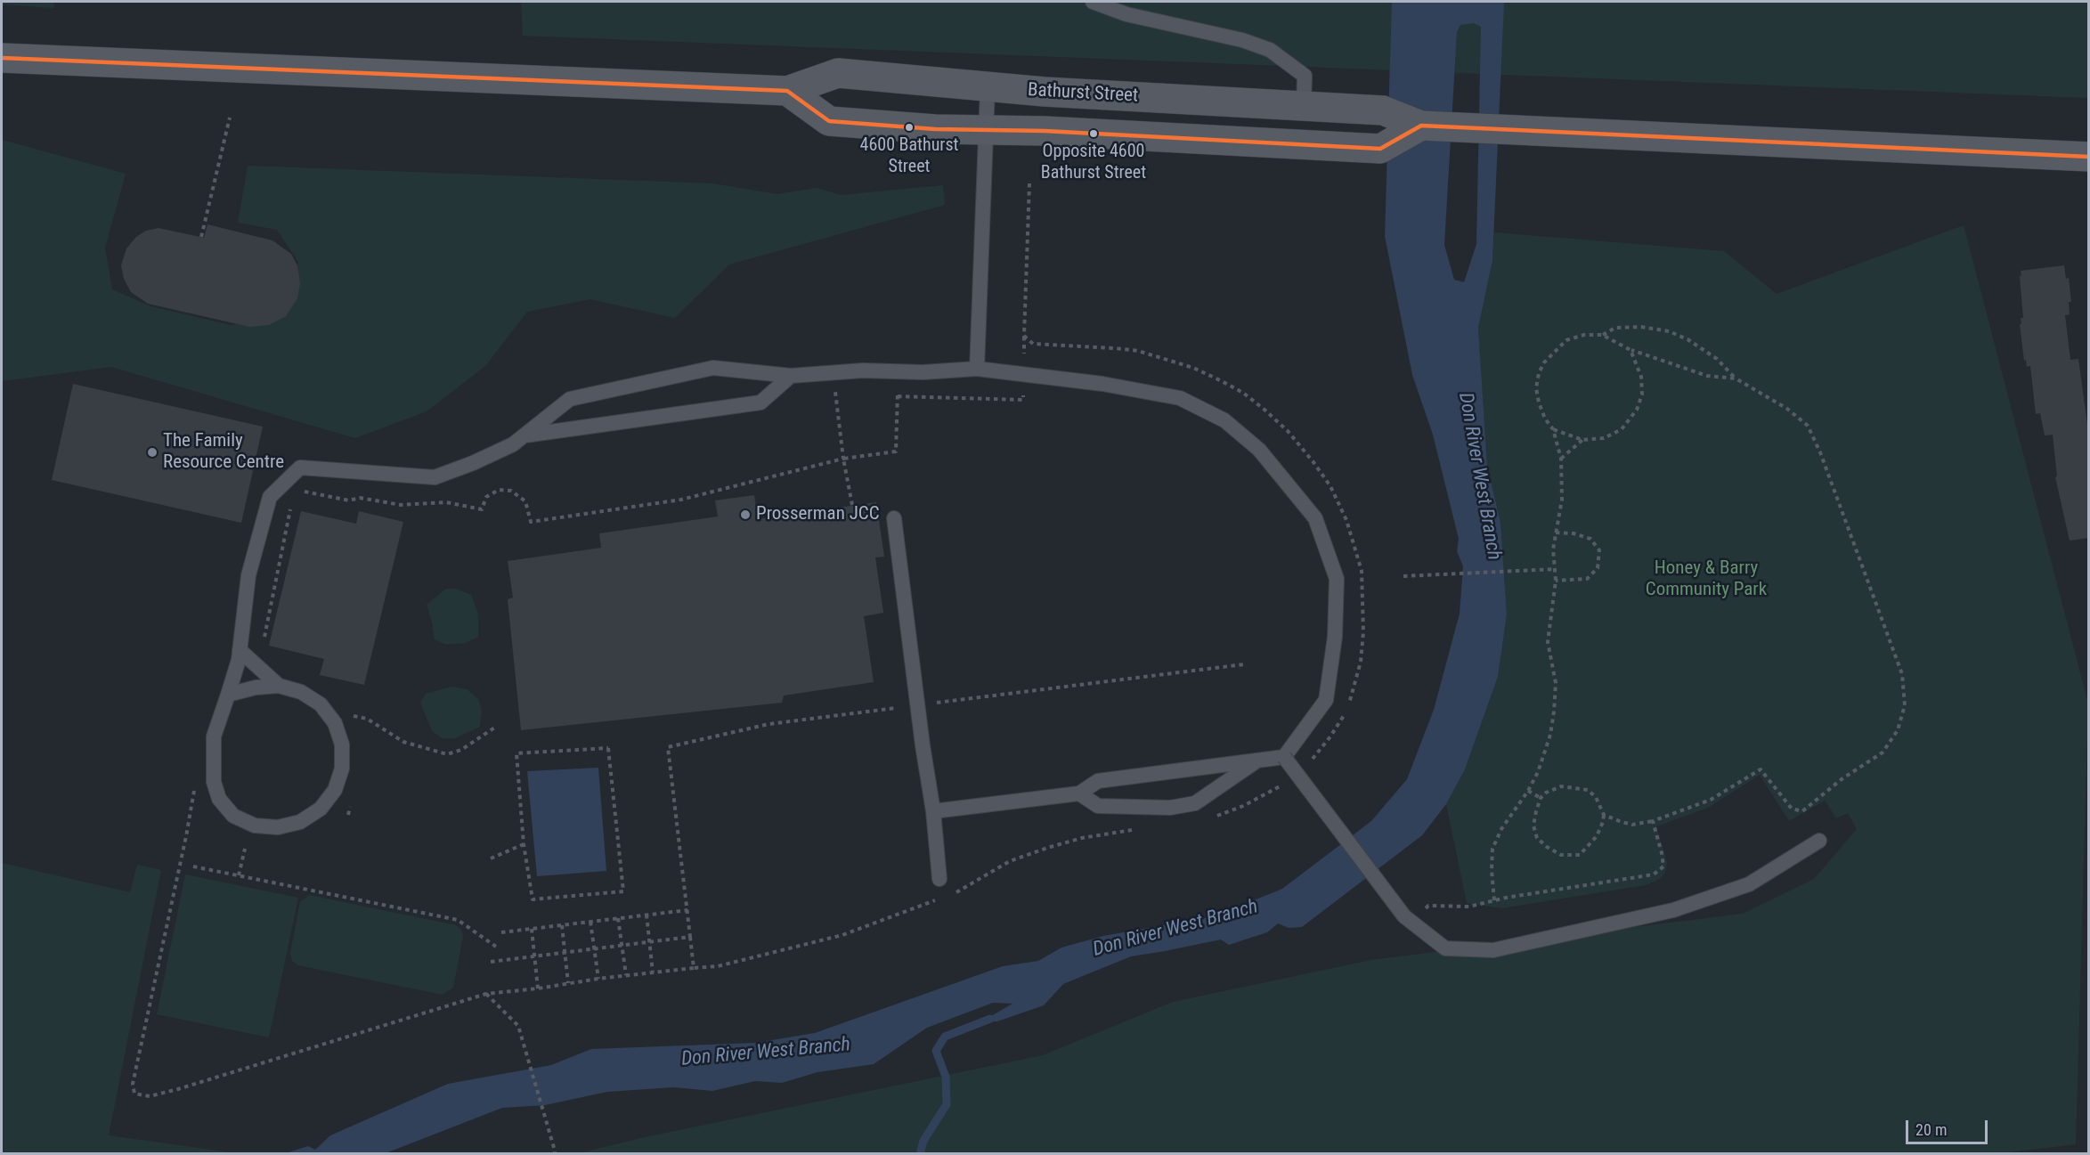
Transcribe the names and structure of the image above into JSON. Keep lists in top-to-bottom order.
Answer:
{
  "streets": {
    "main road": ["Bathurst Street"]
  },
  "water": ["Don River West Branch"],
  "parks": ["Honey & Barry Community Park"],
  "places": [
    "4600 Bathurst Street",
    "Opposite 4600 Bathurst Street",
    "The Family Resource Centre",
    "Prosserman JCC"
  ],
  "scale_bar": "20 m"
}
